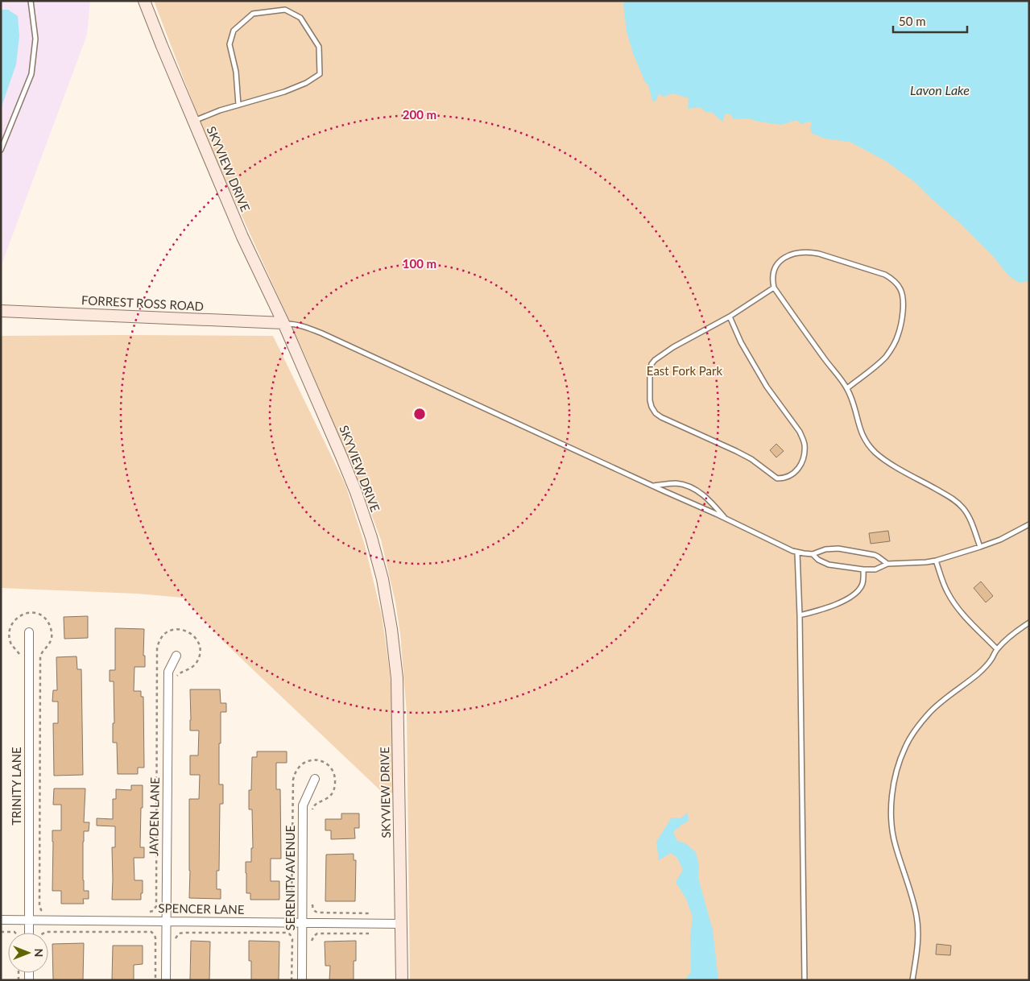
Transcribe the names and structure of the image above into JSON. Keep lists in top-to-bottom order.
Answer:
{
  "streets": {
    "street": [
      "SKYVIEW DRIVE",
      "FORREST ROSS ROAD",
      "TRINITY LANE",
      "JAYDEN LANE",
      "SERENITY AVENUE",
      "SPENCER LANE"
    ]
  },
  "crossings": [
    ["SKYVIEW DRIVE", "FORREST ROSS ROAD"],
    ["SKYVIEW DRIVE", "SPENCER LANE"],
    ["TRINITY LANE", "SPENCER LANE"],
    ["JAYDEN LANE", "SPENCER LANE"],
    ["SERENITY AVENUE", "SPENCER LANE"]
  ],
  "water": ["Lavon Lake"],
  "parks": ["East Fork Park"],
  "scale_bar": "50 m",
  "north": "right",
  "rings": ["200 m", "100 m"]
}
